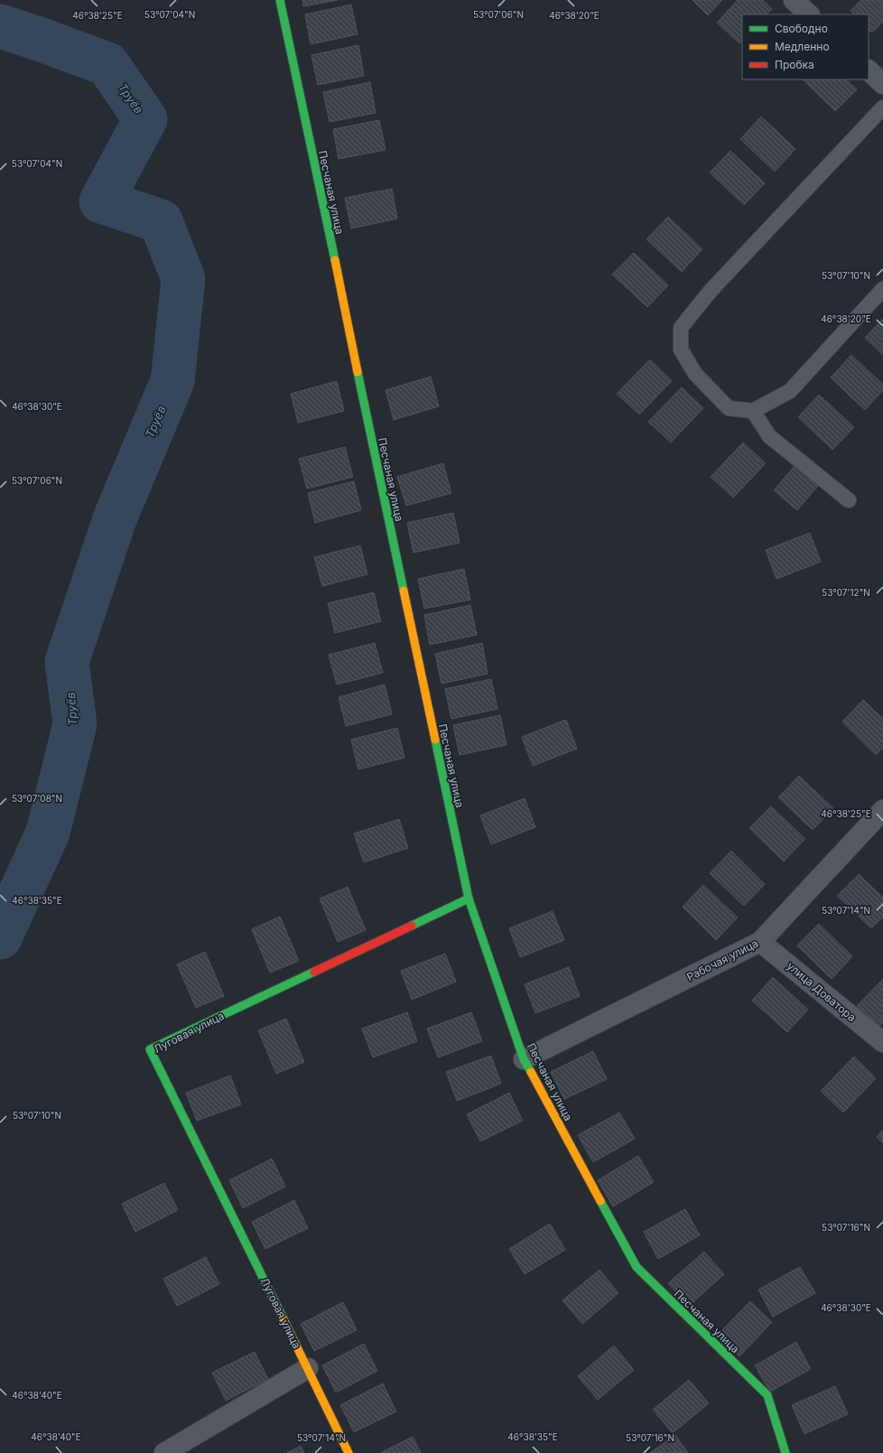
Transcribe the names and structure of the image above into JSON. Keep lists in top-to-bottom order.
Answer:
{
  "streets": {
    "street": [
      "Песчаная улица",
      "Рабочая улица",
      "улица Доватора",
      "Луговая улица"
    ]
  },
  "crossings": [
    ["Песчаная улица", "Рабочая улица"],
    ["Песчаная улица", "Луговая улица"],
    ["Рабочая улица", "улица Доватора"]
  ],
  "water": ["Труёв"],
  "legend": ["Свободно", "Медленно", "Пробка"],
  "coordinates": [
    "53°07'04\"N",
    "53°07'06\"N",
    "46°38'25\"E",
    "46°38'20\"E",
    "53°07'10\"N",
    "46°38'30\"E",
    "53°07'12\"N",
    "53°07'08\"N",
    "46°38'35\"E",
    "53°07'14\"N",
    "53°07'16\"N",
    "46°38'40\"E"
  ]
}
